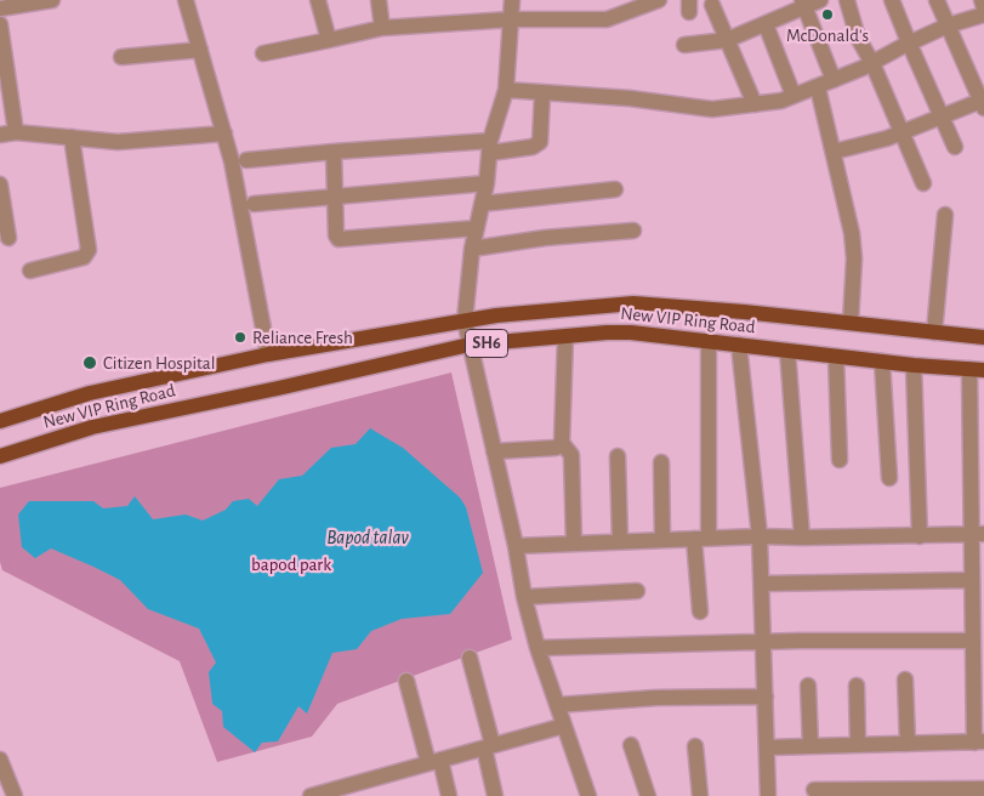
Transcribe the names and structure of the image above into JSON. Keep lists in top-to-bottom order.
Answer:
{
  "streets": {
    "main road": ["New VIP Ring Road", "SH6"]
  },
  "water": ["Bapod talav"],
  "parks": ["bapod park"],
  "places": ["McDonald's", "Reliance Fresh", "Citizen Hospital"]
}
